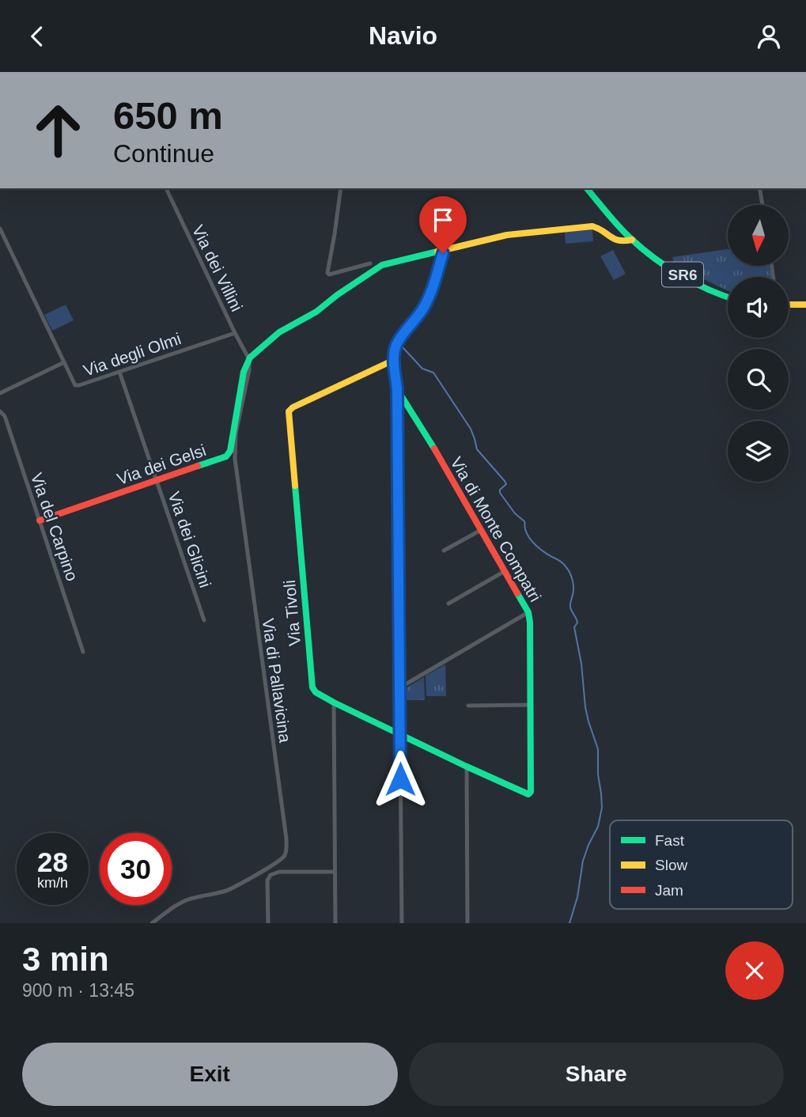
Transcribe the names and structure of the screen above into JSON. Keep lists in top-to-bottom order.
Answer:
{
  "streets": {
    "street": [
      "Via dei Villini",
      "SR6",
      "Via degli Olmi",
      "Via dei Gelsi",
      "Via del Carpino",
      "Via di Monte Compatri",
      "Via dei Glicini",
      "Via Tivoli",
      "Via di Pallavicina"
    ]
  },
  "crossings": [
    ["Via dei Villini", "Via degli Olmi"],
    ["Via dei Villini", "Via dei Gelsi"],
    ["Via dei Villini", "Via di Pallavicina"],
    ["Via degli Olmi", "Via dei Glicini"],
    ["Via dei Gelsi", "Via del Carpino"],
    ["Via dei Gelsi", "Via dei Glicini"],
    ["Via dei Gelsi", "Via di Pallavicina"],
    ["Via di Monte Compatri", "Via Tivoli"]
  ],
  "legend": ["Fast", "Slow", "Jam"],
  "north": "bottom",
  "page": {
    "header": "Navio",
    "turn": ["650 m", "Continue"],
    "speed": "28 km/h",
    "limit": "30",
    "heading": ["3 min", "900 m · 13:45"],
    "buttons": ["Exit", "Share"]
  }
}
